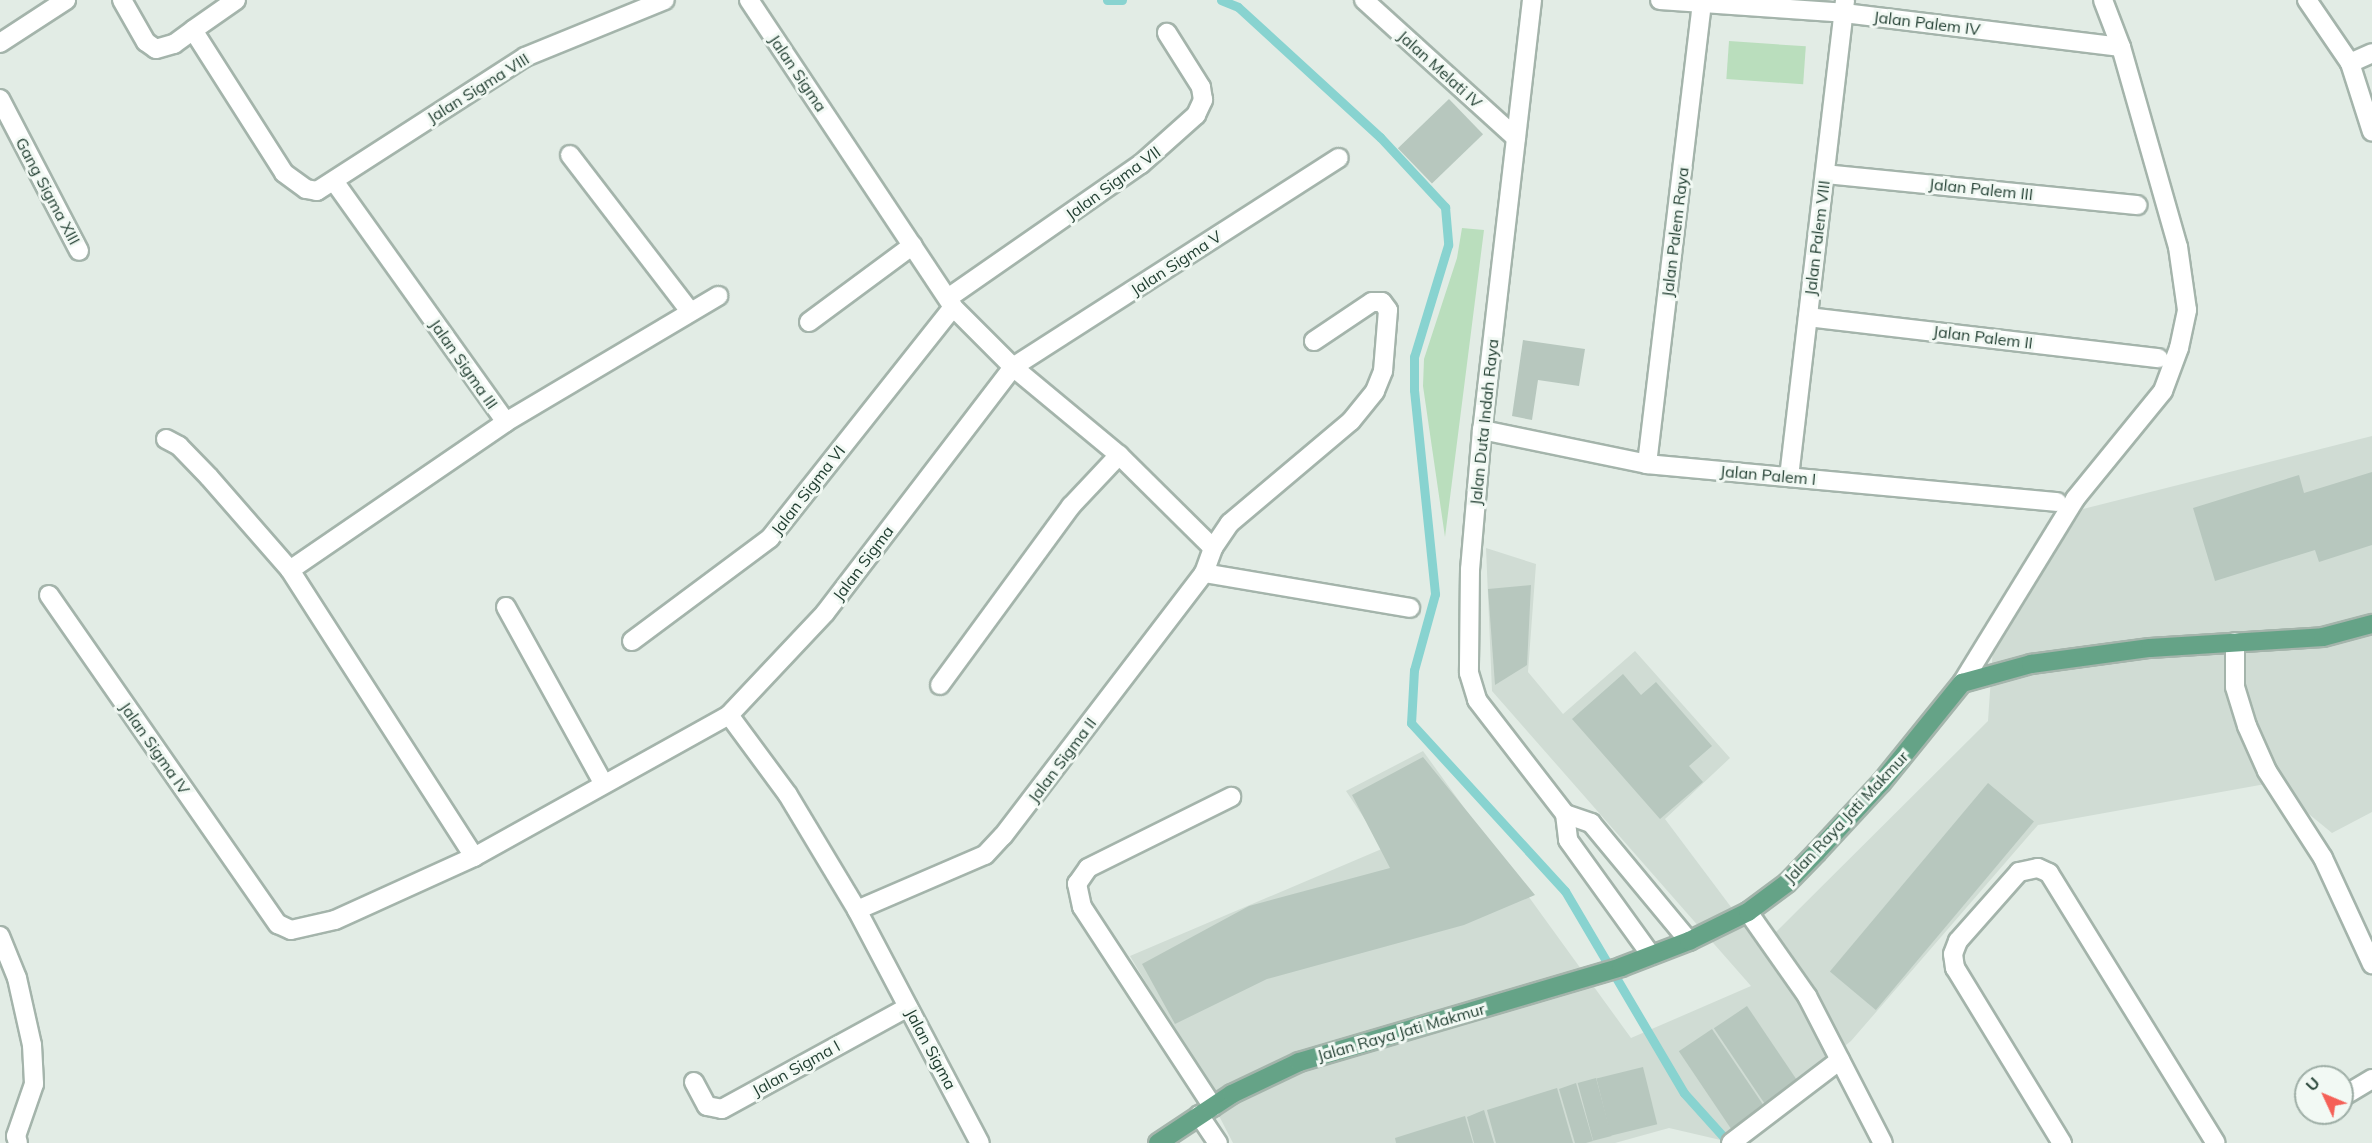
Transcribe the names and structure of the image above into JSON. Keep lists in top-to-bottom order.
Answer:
{
  "streets": {
    "main road": ["Jalan Raya Jati Makmur"],
    "street": [
      "Jalan Palem IV",
      "Jalan Melati IV",
      "Jalan Sigma",
      "Jalan Sigma VIII",
      "Jalan Sigma VII",
      "Jalan Palem III",
      "Gang Sigma XIII",
      "Jalan Palem Raya",
      "Jalan Palem VIII",
      "Jalan Sigma V",
      "Jalan Palem II",
      "Jalan Sigma III",
      "Jalan Duta Indah Raya",
      "Jalan Palem I",
      "Jalan Sigma VI",
      "Jalan Sigma IV",
      "Jalan Sigma II",
      "Jalan Sigma I"
    ]
  },
  "crossings": [
    ["Jalan Palem IV", "Jalan Palem Raya"],
    ["Jalan Palem IV", "Jalan Palem VIII"],
    ["Jalan Melati IV", "Jalan Duta Indah Raya"],
    ["Jalan Sigma", "Jalan Sigma VII"],
    ["Jalan Sigma", "Jalan Sigma V"],
    ["Jalan Sigma", "Jalan Sigma VI"],
    ["Jalan Sigma", "Jalan Sigma IV"],
    ["Jalan Sigma", "Jalan Sigma II"],
    ["Jalan Sigma", "Jalan Sigma I"],
    ["Jalan Sigma VIII", "Jalan Sigma III"],
    ["Jalan Sigma VII", "Jalan Sigma VI"],
    ["Jalan Palem III", "Jalan Palem VIII"],
    ["Jalan Palem Raya", "Jalan Palem I"],
    ["Jalan Palem VIII", "Jalan Palem II"],
    ["Jalan Palem VIII", "Jalan Palem I"],
    ["Jalan Duta Indah Raya", "Jalan Palem I"],
    ["Jalan Duta Indah Raya", "Jalan Raya Jati Makmur"]
  ],
  "north": "top left"
}
